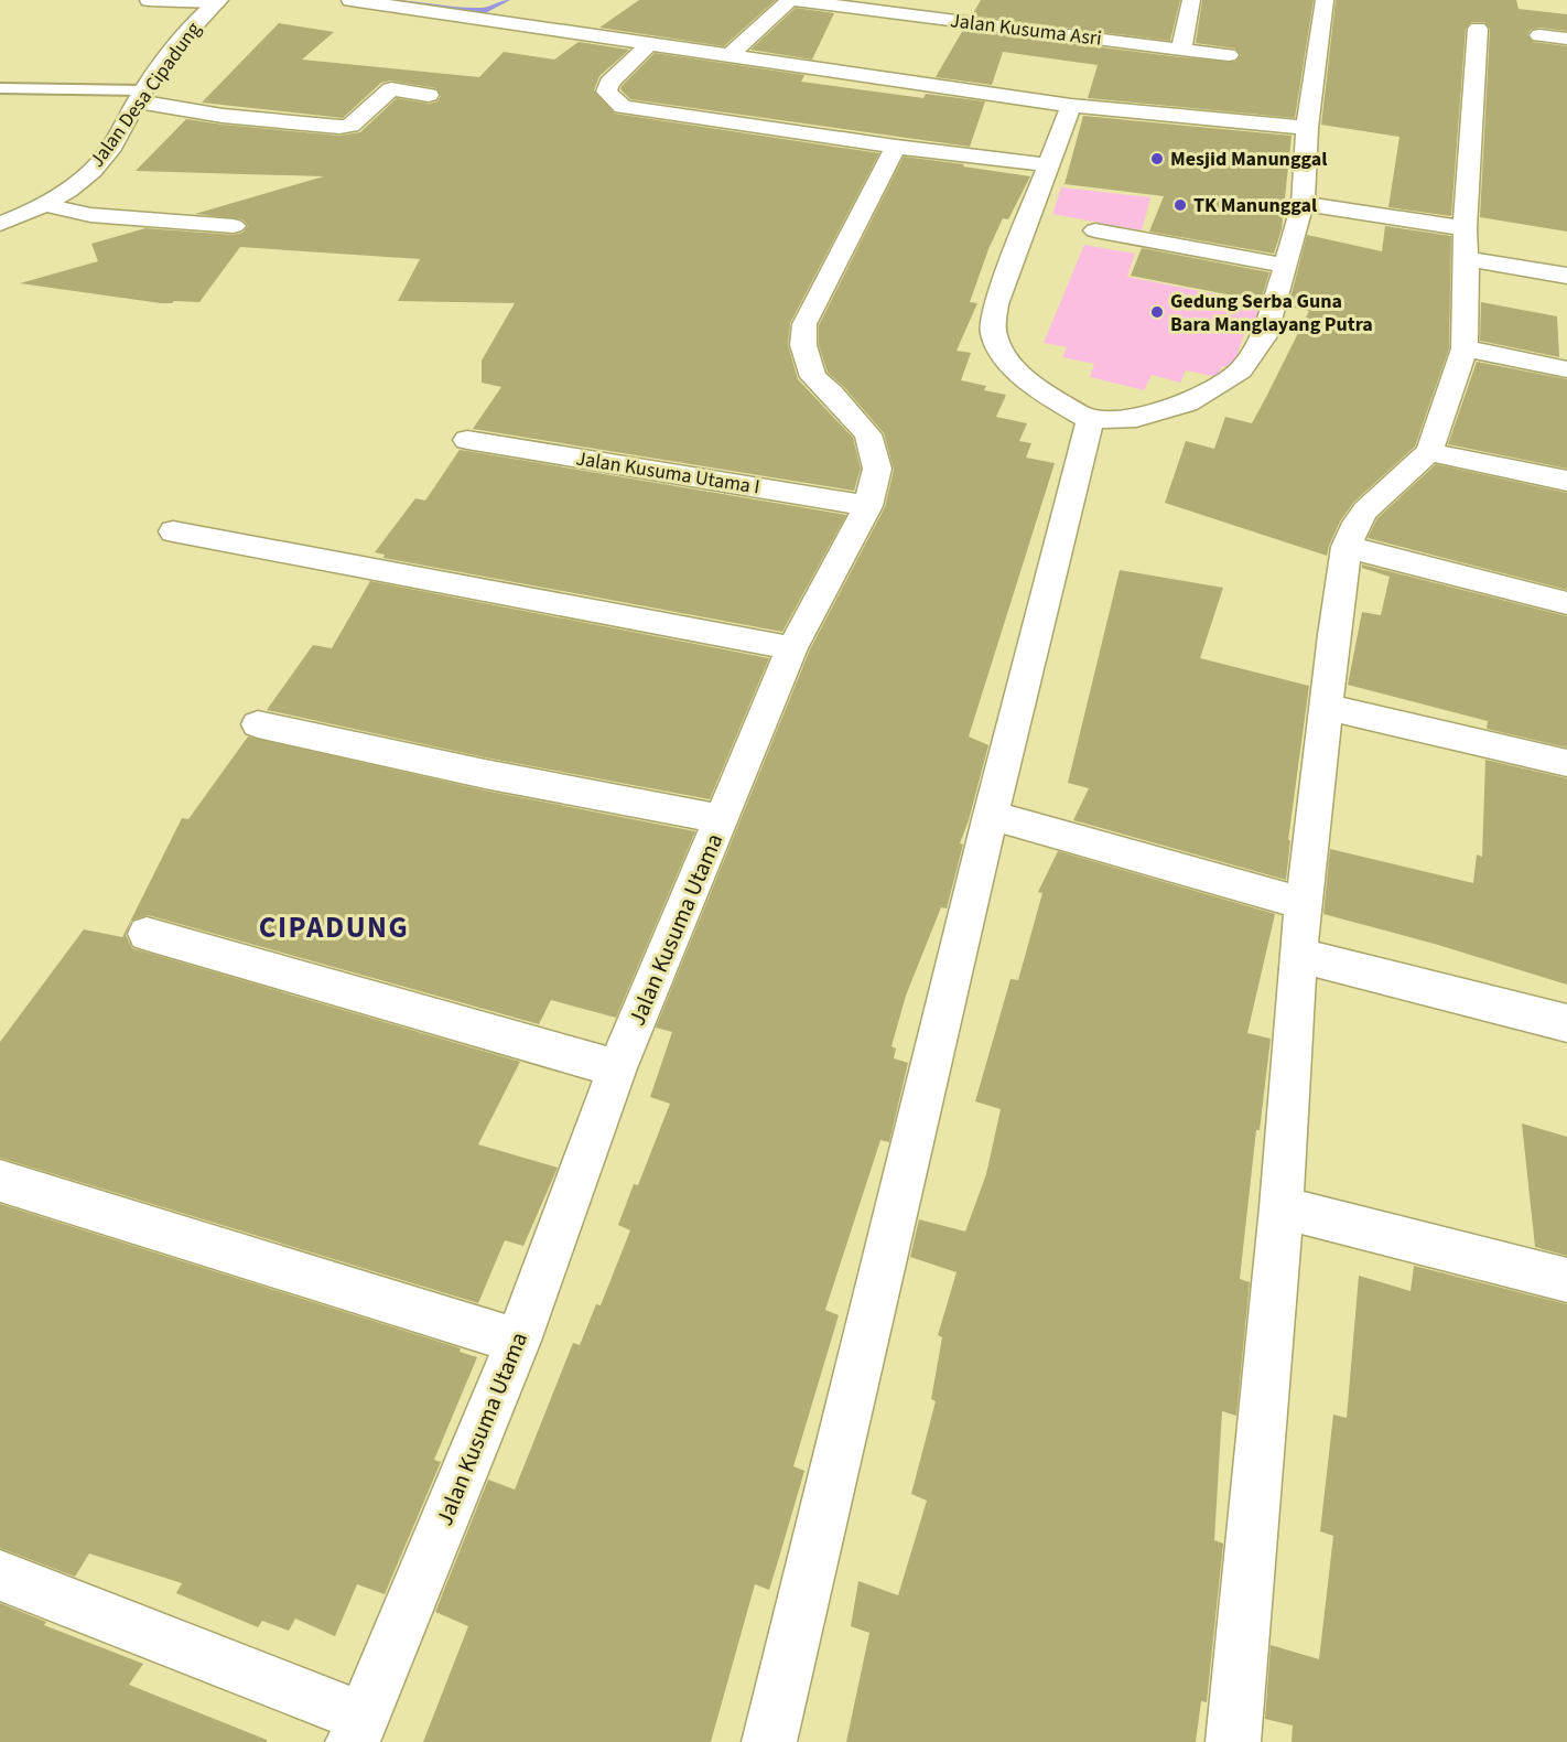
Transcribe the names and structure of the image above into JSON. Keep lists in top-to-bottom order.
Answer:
{
  "streets": {
    "street": [
      "Jalan Kusuma Asri",
      "Jalan Desa Cipadung",
      "Jalan Kusuma Utama I",
      "Jalan Kusuma Utama"
    ]
  },
  "crossings": [
    ["Jalan Kusuma Utama I", "Jalan Kusuma Utama"]
  ],
  "districts": ["CIPADUNG"],
  "places": ["Mesjid Manunggal", "TK Manunggal", "Gedung Serba Guna Bara Manglayang Putra"]
}
